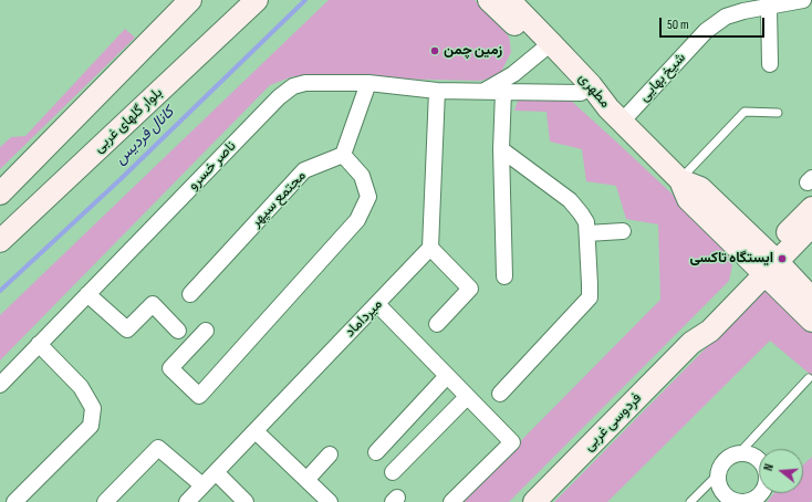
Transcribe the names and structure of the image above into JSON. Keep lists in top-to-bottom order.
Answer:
{
  "streets": {
    "main road": ["مطهری", "بلوار گلهای غربی", "فردوسی غربی"],
    "street": [
      "شیخ بهایی",
      "ناصر خسرو",
      "مجتمع سپهر",
      "میرداماد"
    ]
  },
  "crossings": [
    ["شیخ بهایی", "مطهری"],
    ["مطهری", "ناصر خسرو"],
    ["مطهری", "فردوسی غربی"]
  ],
  "water": ["کانال فردیس"],
  "places": ["زمین چمن", "ایستگاه تاکسی"],
  "scale_bar": "50 m",
  "north": "left"
}
